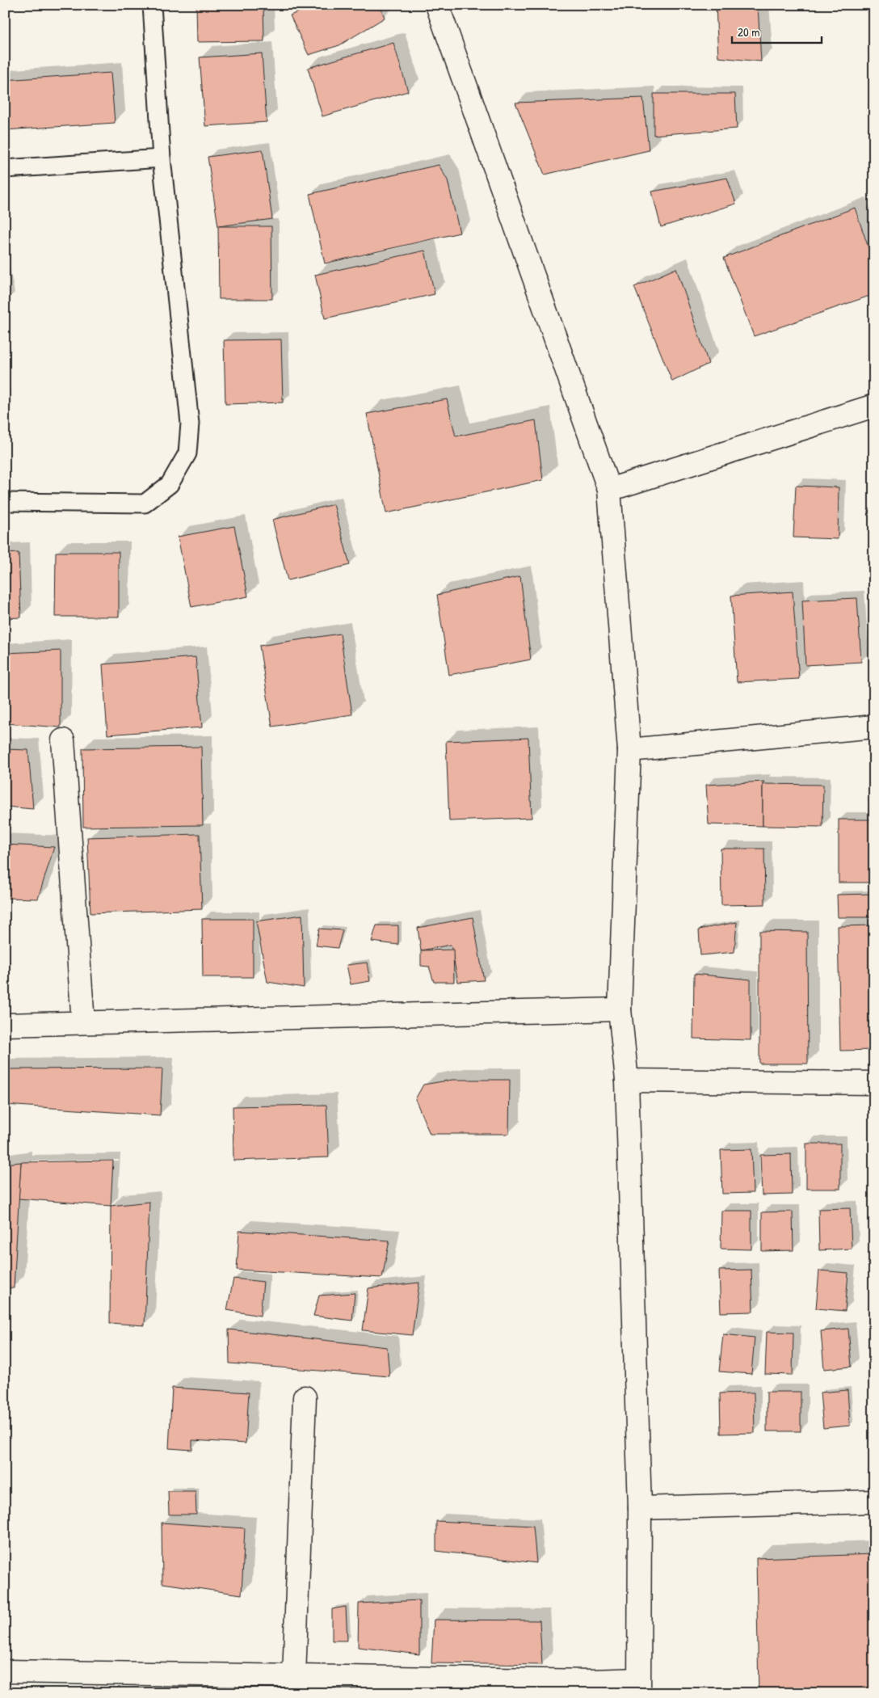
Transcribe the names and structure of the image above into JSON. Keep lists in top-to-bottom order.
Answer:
{
  "scale_bar": "20 m"
}
